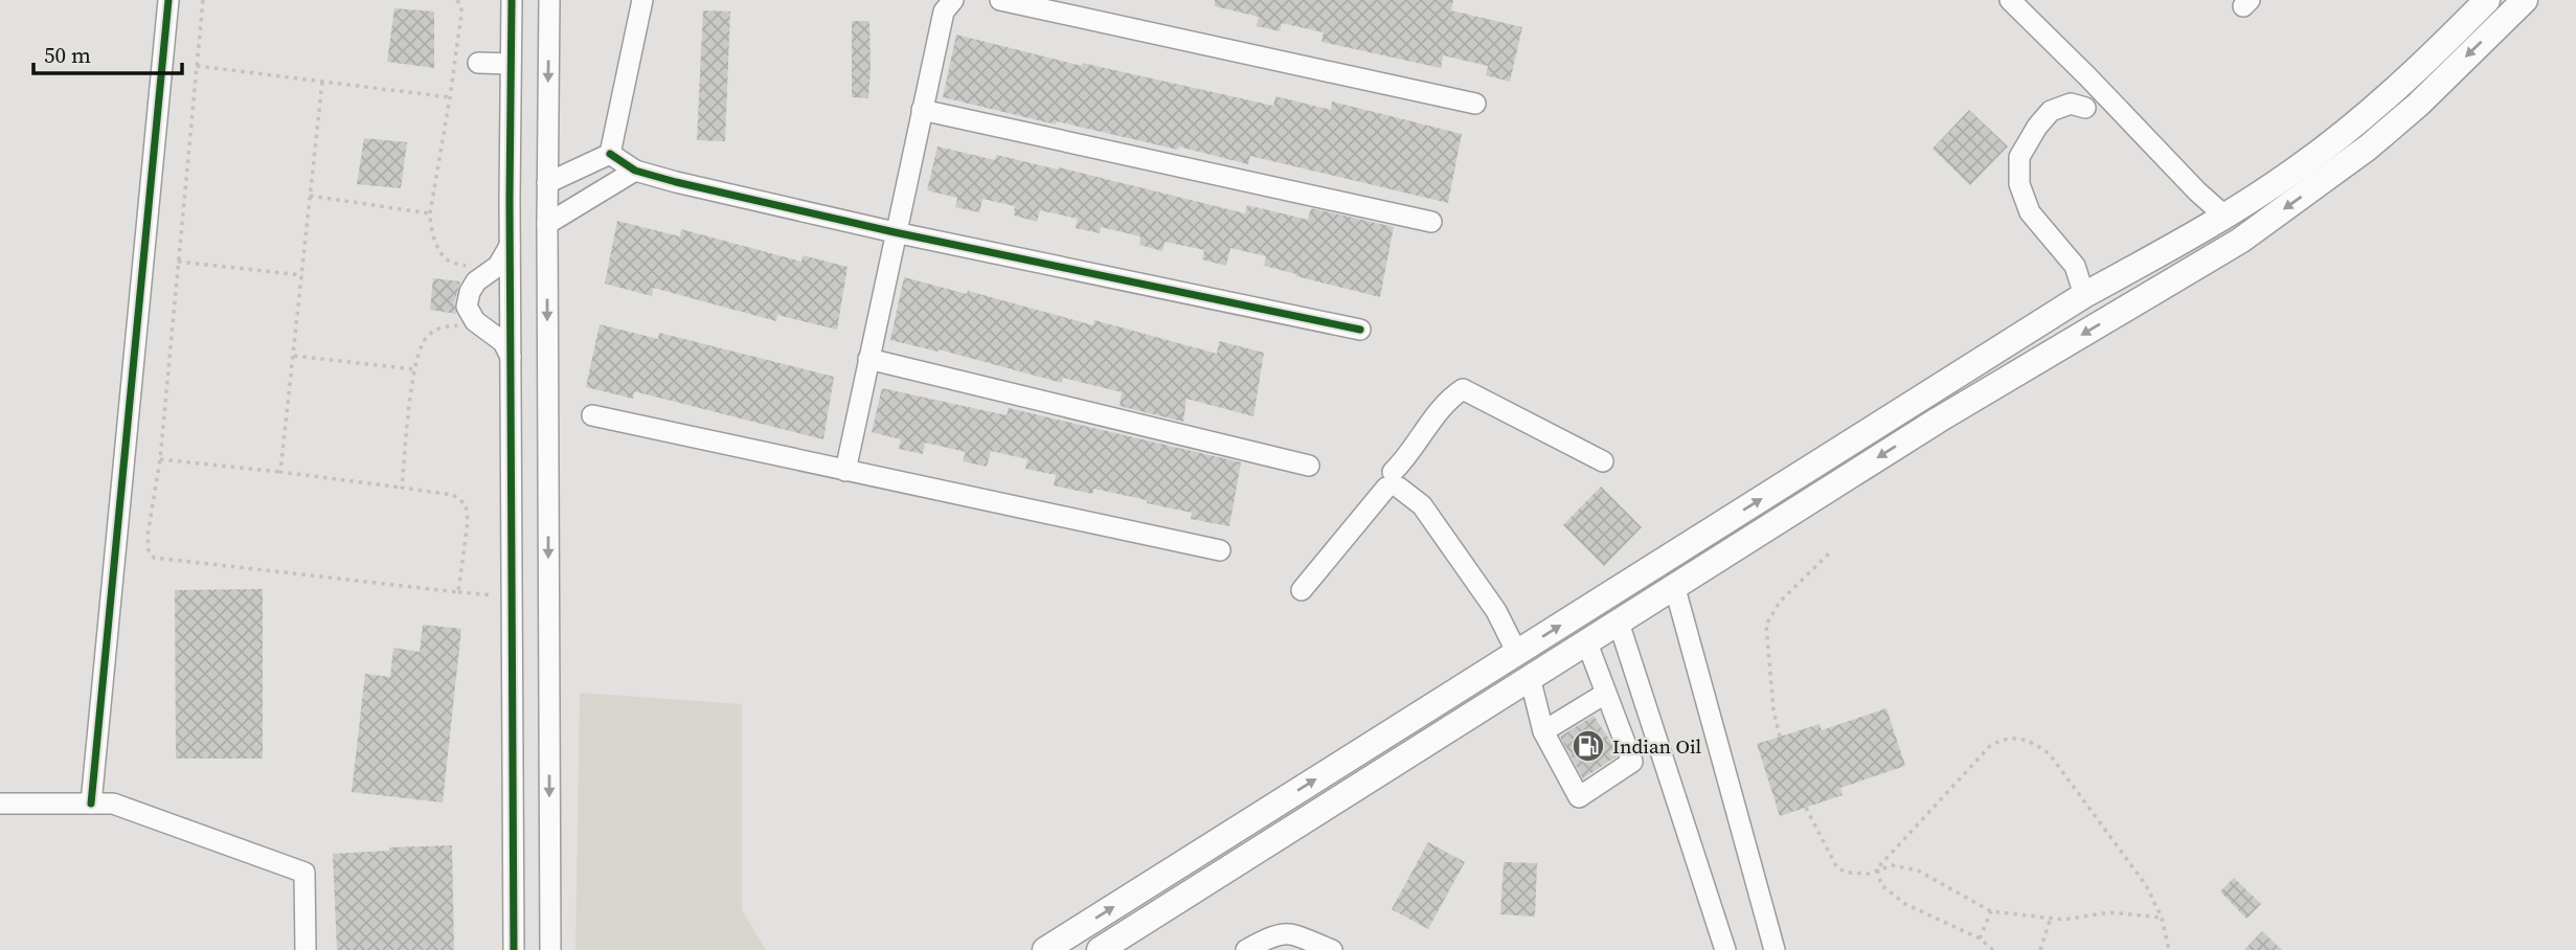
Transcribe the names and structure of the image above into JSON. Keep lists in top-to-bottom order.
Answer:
{
  "places": {
    "fuel station": ["Indian Oil"]
  },
  "scale_bar": "50 m"
}
